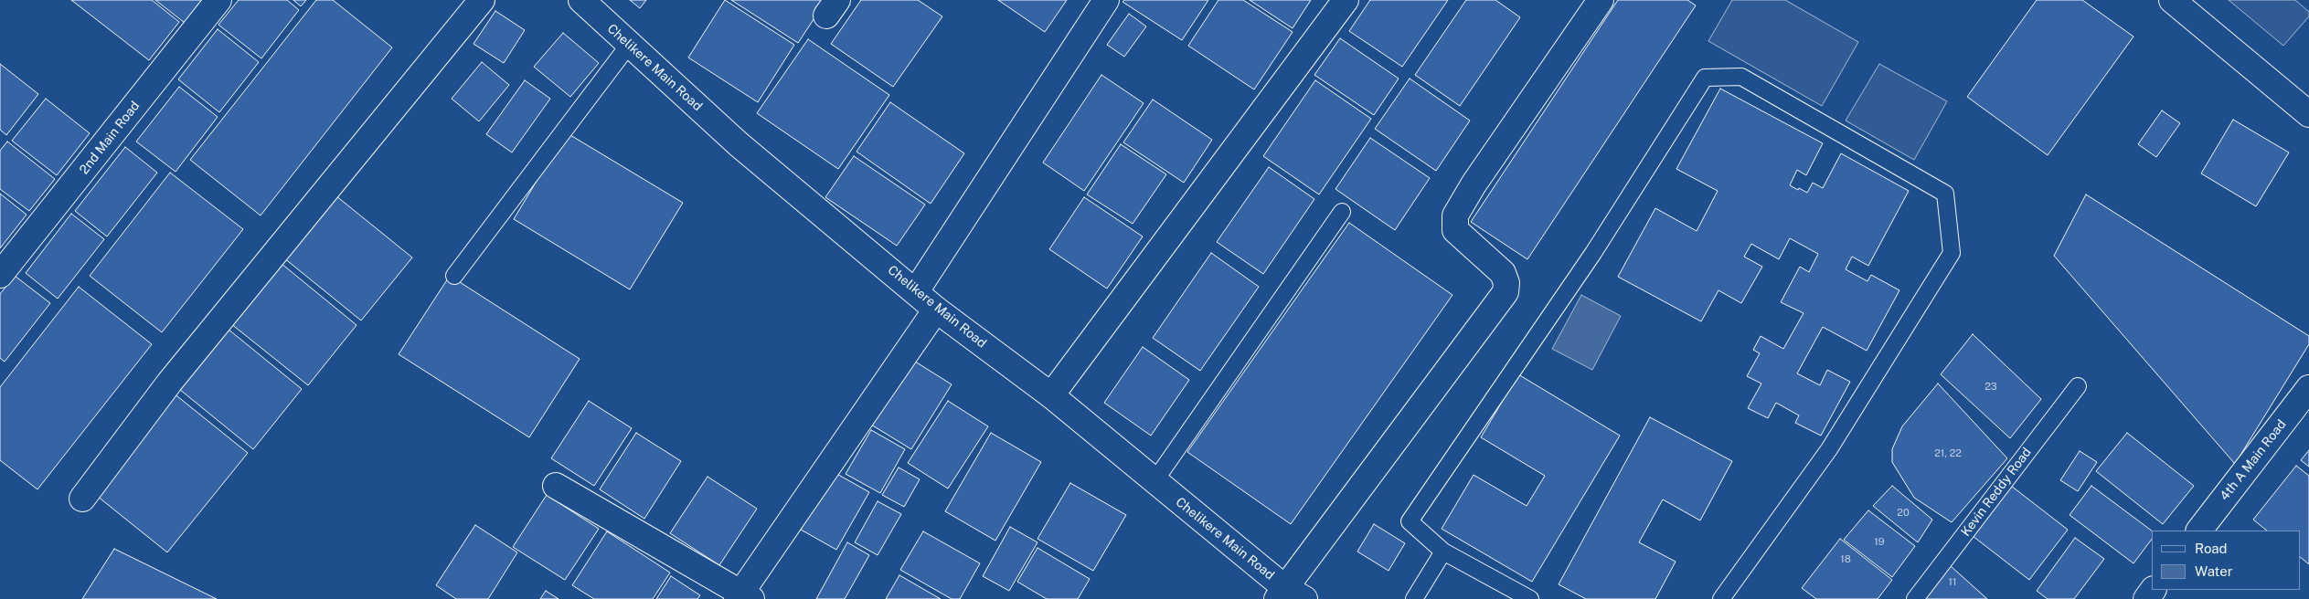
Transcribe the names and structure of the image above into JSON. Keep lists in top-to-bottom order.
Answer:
{
  "streets": {
    "street": ["Chelikere Main Road", "2nd Main Road", "4th A Main Road"],
    "lane": ["Kevin Reddy Road"]
  },
  "house_numbers": [
    "23",
    "21, 22",
    "20",
    "19",
    "18",
    "11"
  ],
  "legend": ["Road", "Water"]
}
